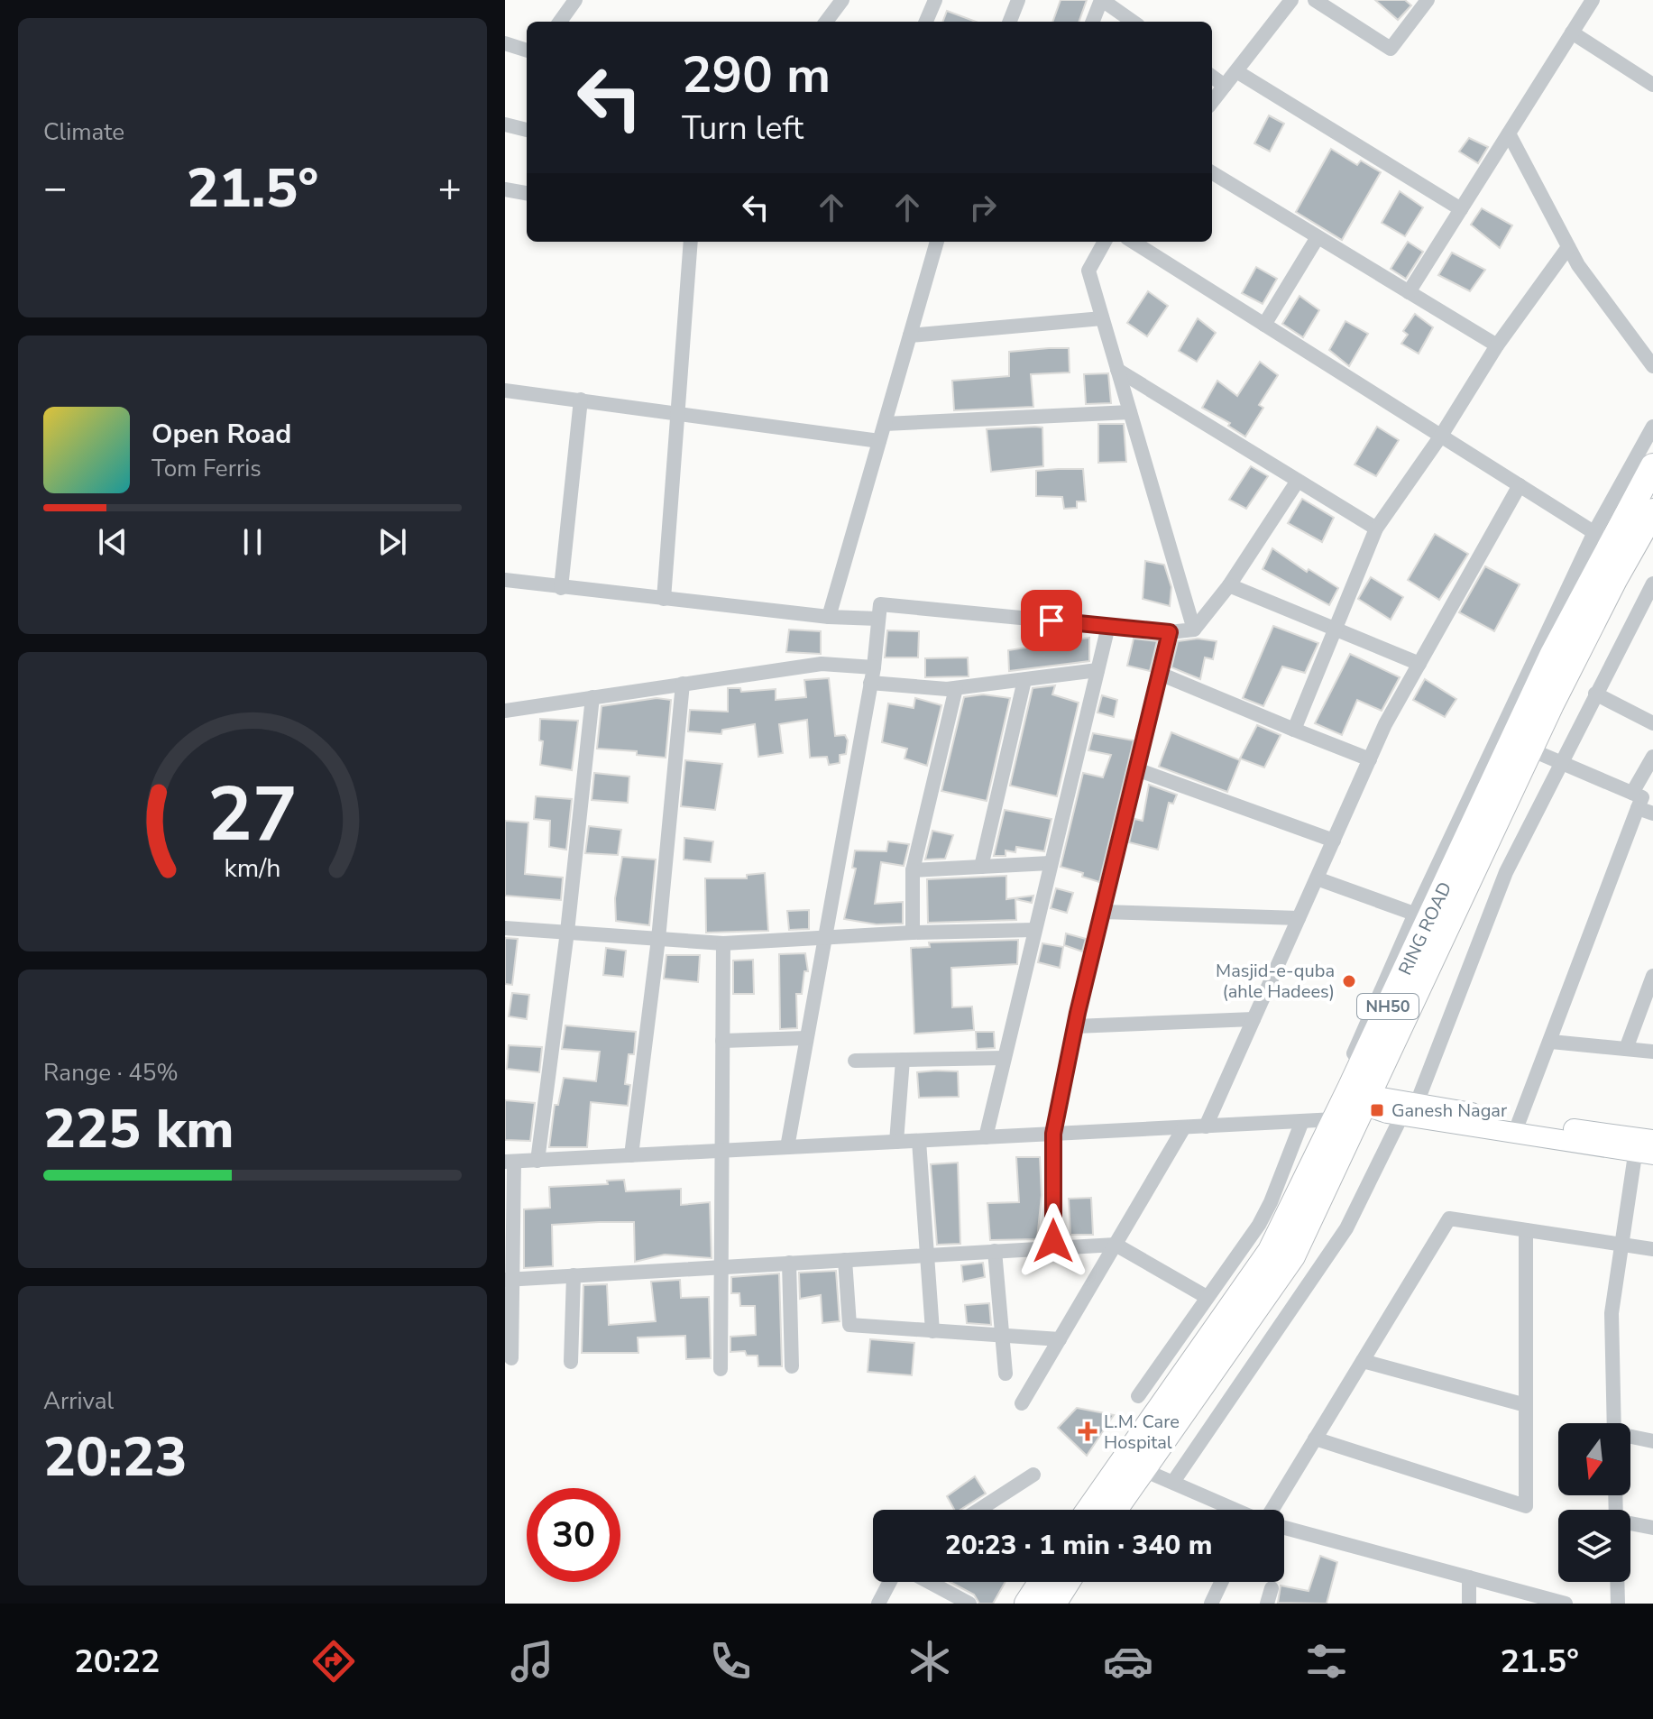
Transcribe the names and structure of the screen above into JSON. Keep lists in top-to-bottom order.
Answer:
{
  "streets": {
    "highway": ["RING ROAD", "NH50"]
  },
  "places": {
    "other": ["Masjid-e-quba (ahle Hadees)"],
    "transit": ["Ganesh Nagar"],
    "health": ["L.M. Care Hospital"]
  },
  "north": "bottom",
  "page": {
    "tile": [
      "Climate",
      ["Range · 45%", "225 km"],
      ["Arrival", "20:23"]
    ],
    "turn": ["290 m", "Turn left"],
    "heat": ["−", "21.5°", "+"],
    "song": ["Open Road", "Tom Ferris"],
    "limit": "30",
    "trip": "20:23 · 1 min · 340 m",
    "tabs": ["20:22", "21.5°"],
    "gauge": ["27", "km/h"]
  }
}
